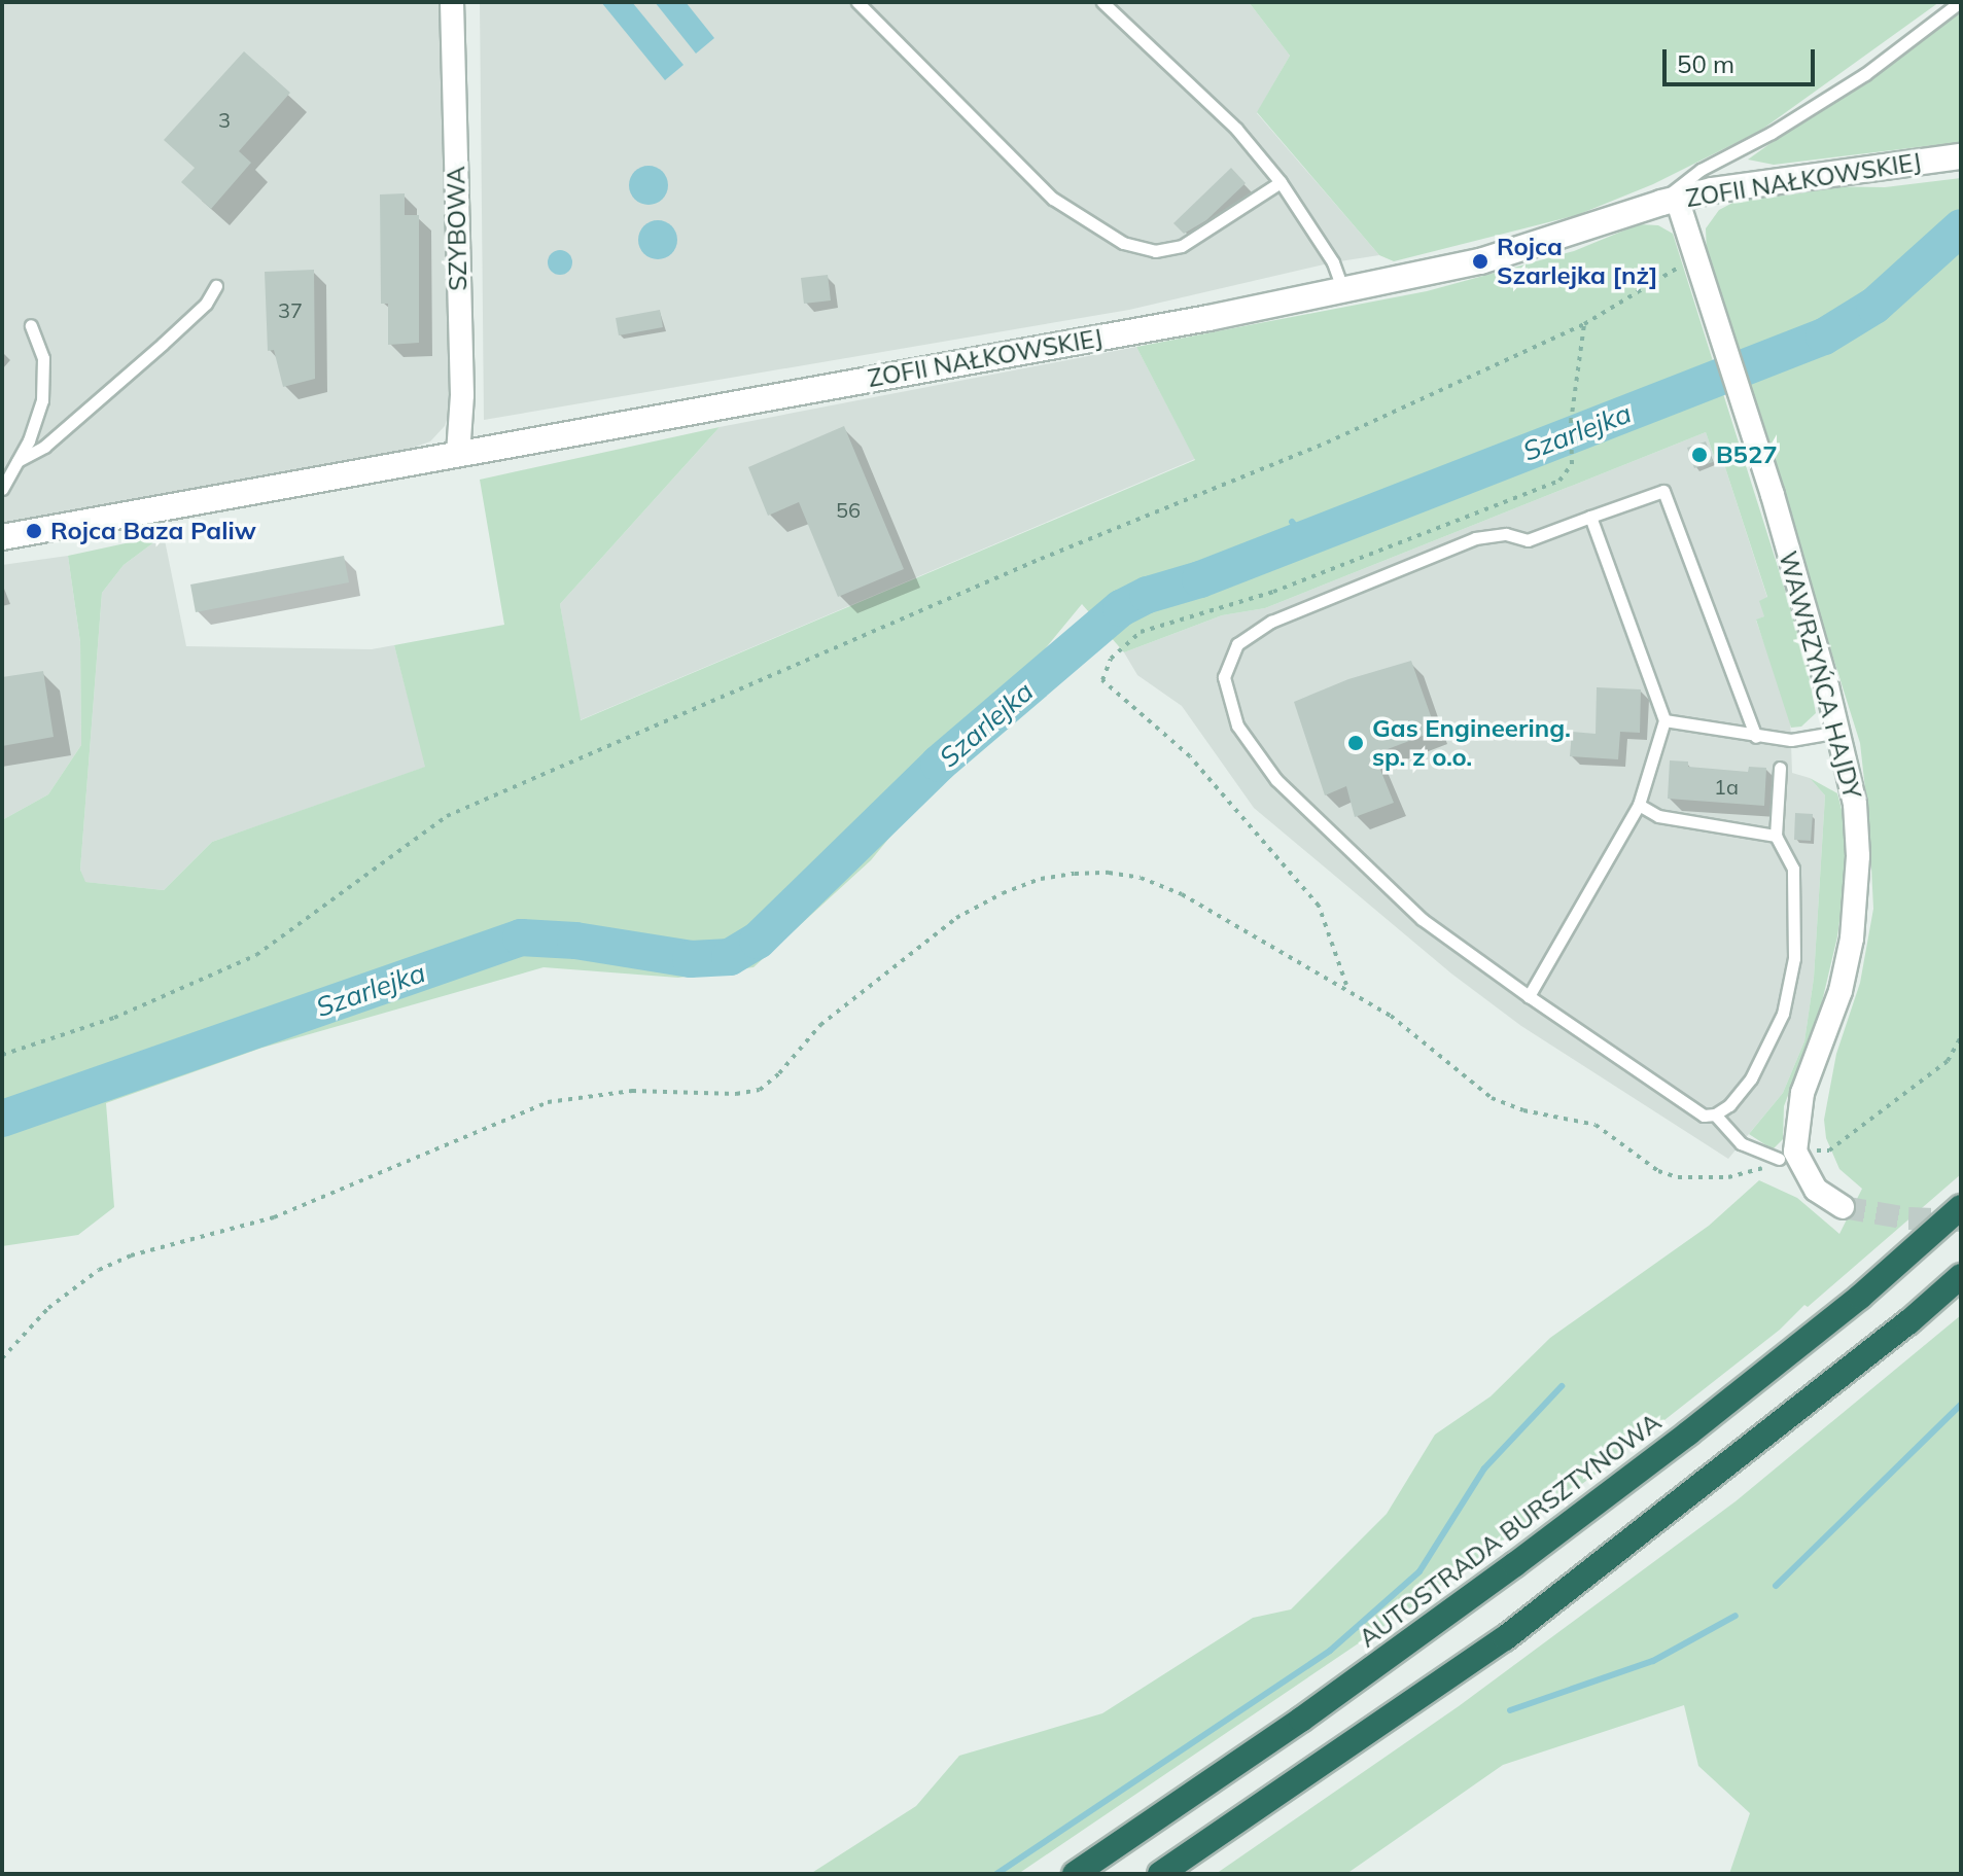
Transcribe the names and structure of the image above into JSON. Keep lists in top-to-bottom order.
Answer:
{
  "streets": {
    "highway": ["AUTOSTRADA BURSZTYNOWA"],
    "street": ["ZOFII NAŁKOWSKIEJ", "SZYBOWA", "WAWRZYŃCA HAJDY"]
  },
  "crossings": [
    ["ZOFII NAŁKOWSKIEJ", "SZYBOWA"]
  ],
  "water": ["Szarlejka"],
  "places": [
    "Rojca Szarlejka [nż]",
    "B527",
    "Rojca Baza Paliw",
    "Gas Engineering. sp. z o.o."
  ],
  "house_numbers": [
    "3",
    "37",
    "56",
    "1a"
  ],
  "scale_bar": "50 m"
}
